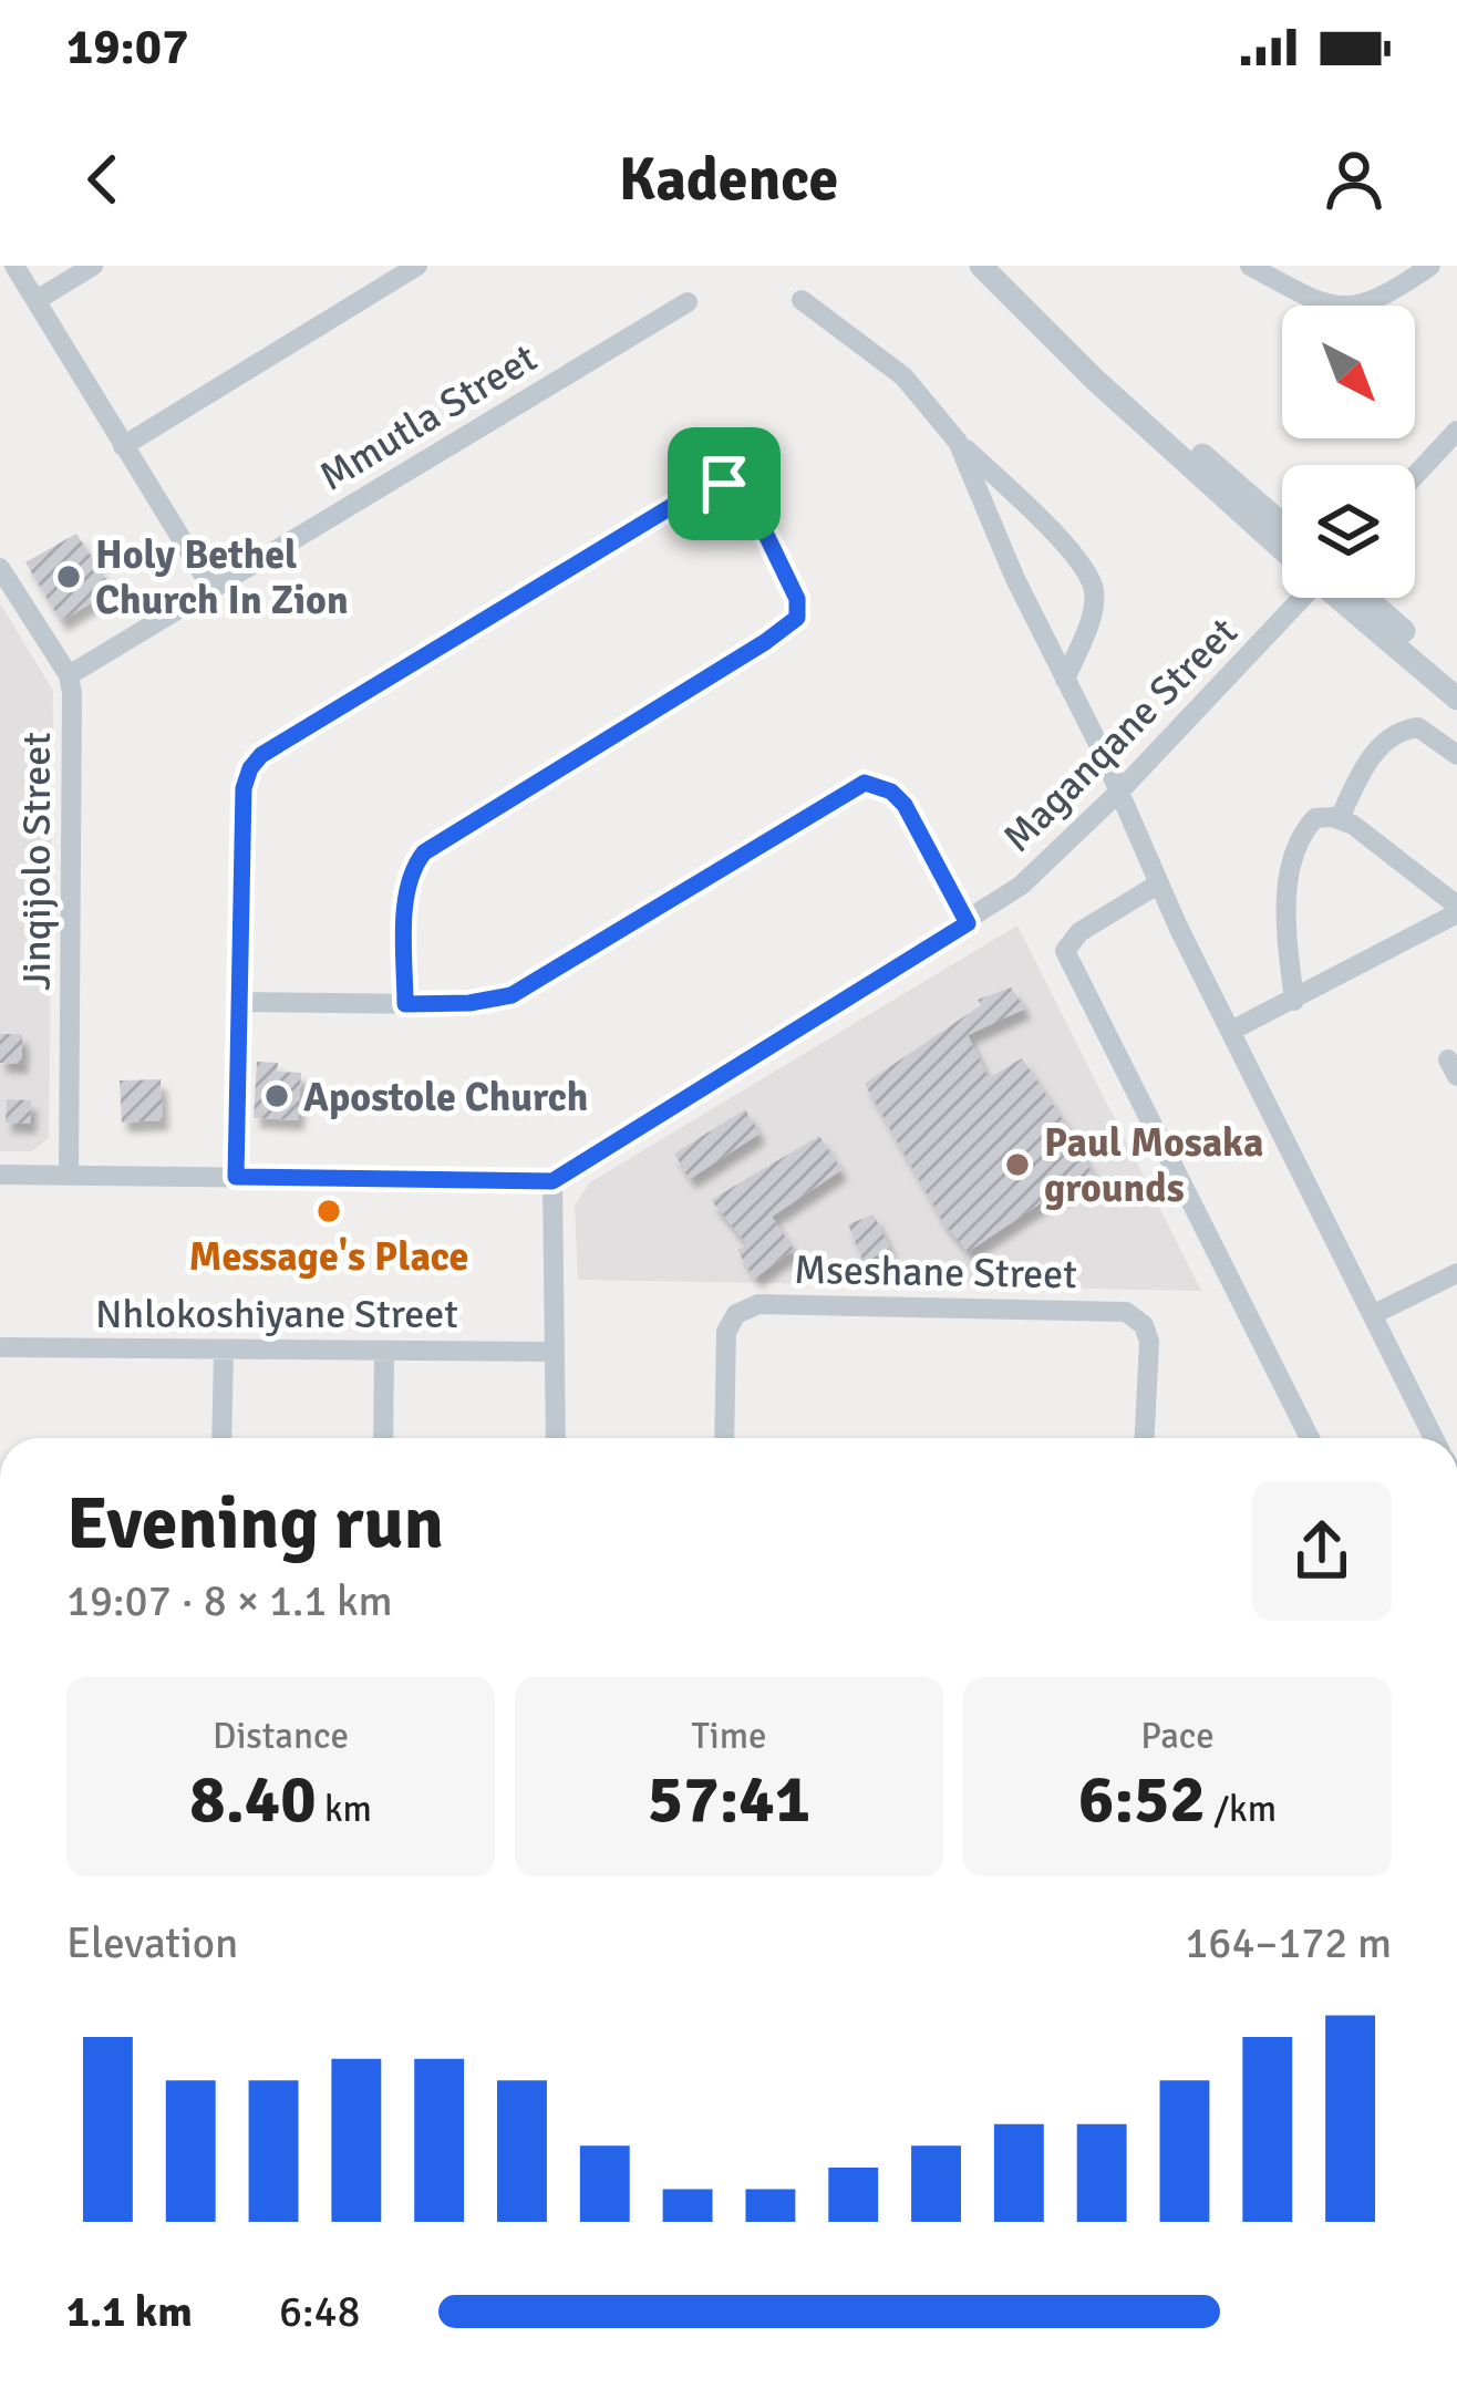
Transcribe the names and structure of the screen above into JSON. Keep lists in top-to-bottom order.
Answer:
{
  "streets": {
    "street": [
      "Mmutla Street",
      "Maganqane Street",
      "Jinqijolo Street",
      "Mseshane Street",
      "Nhlokoshiyane Street"
    ]
  },
  "crossings": [
    ["Mmutla Street", "Jinqijolo Street"]
  ],
  "places": [
    "Holy Bethel Church In Zion",
    "Apostole Church",
    "Paul Mosaka grounds",
    "Message's Place"
  ],
  "north": "bottom right",
  "page": {
    "status": "19:07",
    "header": "Kadence",
    "heading": ["Evening run", "19:07 · 8 × 1.1 km"],
    "stats": [
      ["Distance", "8.40 km"],
      ["Time", "57:41"],
      ["Pace", "6:52 /km"]
    ],
    "chart": ["Elevation", "164–172 m"],
    "list": [
      {
        "name": "1.1 km",
        "note": "6:48"
      }
    ]
  }
}
